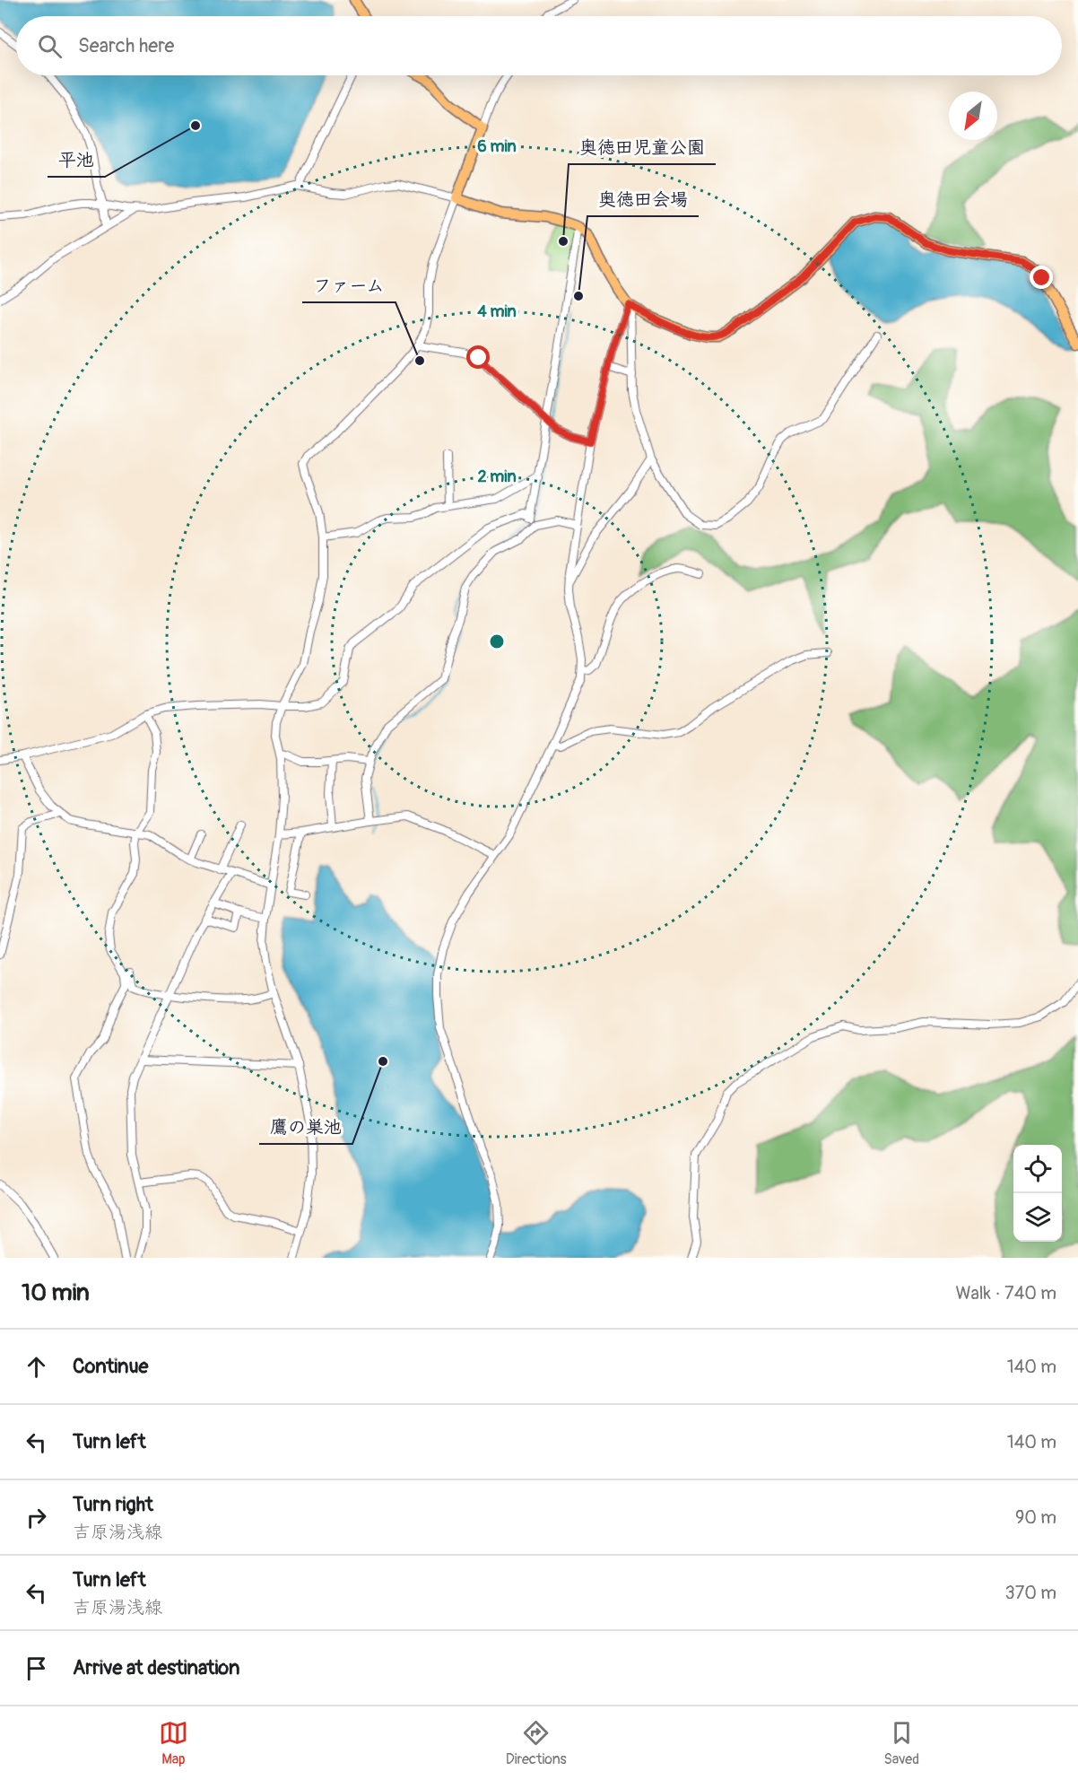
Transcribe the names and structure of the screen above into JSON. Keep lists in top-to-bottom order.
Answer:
{
  "places": [
    "平池",
    "奥徳田児童公園",
    "奥徳田会場",
    "ファーム",
    "鷹の巣池"
  ],
  "north": "bottom left",
  "page": {
    "search": "Search here",
    "heading": ["10 min", "Walk · 740 m"],
    "list": [
      ["Continue", "140 m"],
      ["Turn left", "140 m"],
      ["Turn right", "吉原湯浅線", "90 m"],
      ["Turn left", "吉原湯浅線", "370 m"],
      "Arrive at destination"
    ],
    "nav": ["Map", "Directions", "Saved"]
  },
  "rings": ["6 min", "4 min", "2 min"]
}
